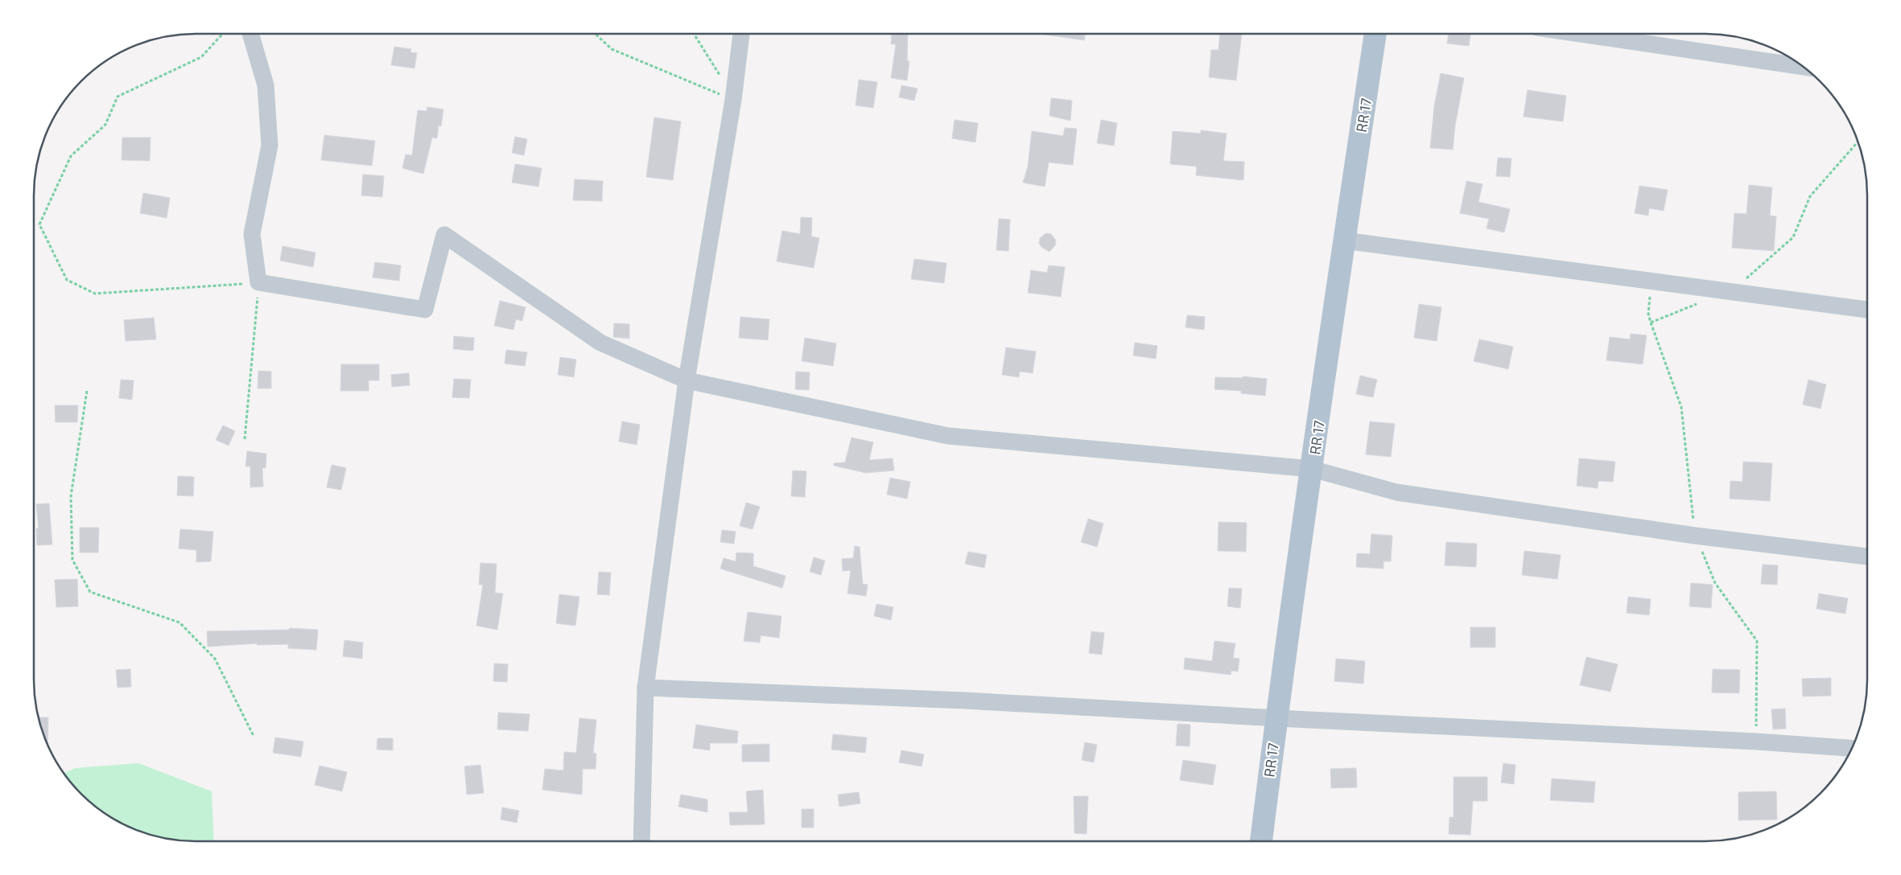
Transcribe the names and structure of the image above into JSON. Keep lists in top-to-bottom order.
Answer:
{
  "streets": {
    "main road": ["RR 17"]
  }
}
